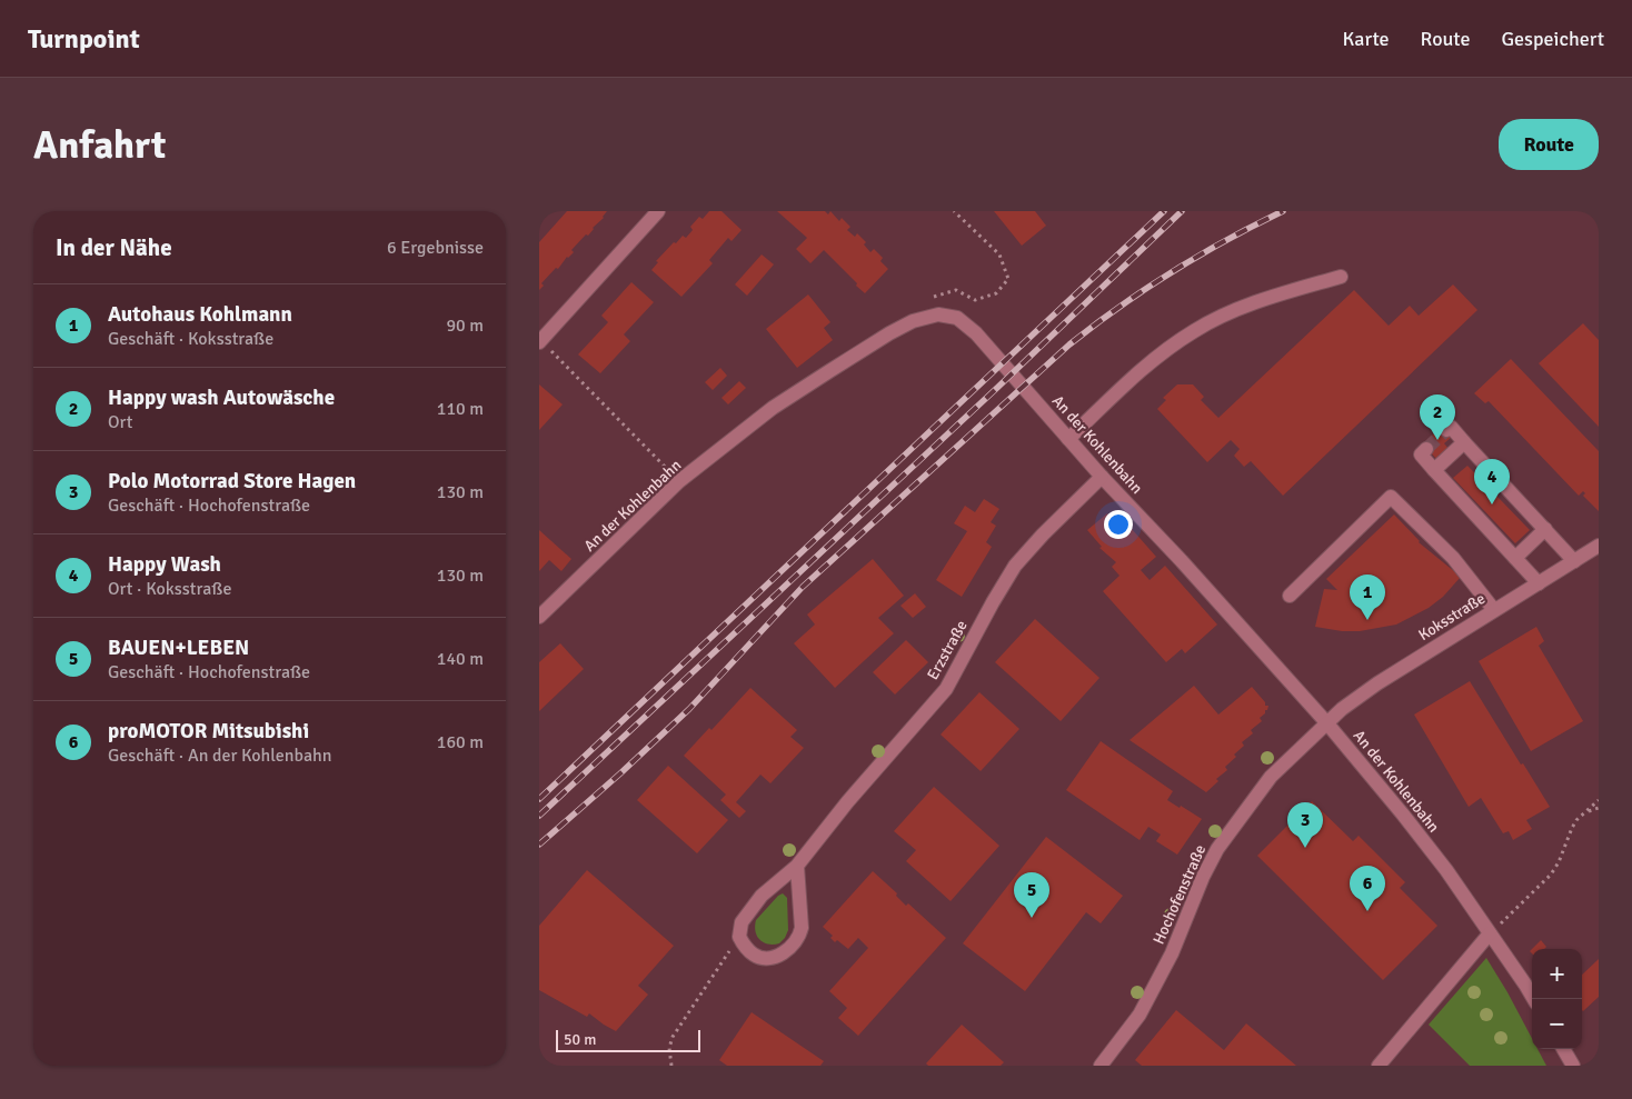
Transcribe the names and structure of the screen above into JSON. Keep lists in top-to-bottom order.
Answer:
{
  "streets": {
    "street": [
      "An der Kohlenbahn",
      "Koksstraße",
      "Erzstraße",
      "Hochofenstraße"
    ]
  },
  "crossings": [
    ["An der Kohlenbahn", "Koksstraße"],
    ["An der Kohlenbahn", "Erzstraße"],
    ["An der Kohlenbahn", "Hochofenstraße"],
    ["Koksstraße", "Hochofenstraße"]
  ],
  "scale_bar": "50 m",
  "page": {
    "header": "Turnpoint",
    "nav": ["Karte", "Route", "Gespeichert"],
    "buttons": "Route",
    "title": "Anfahrt",
    "heading": ["In der Nähe", "6 Ergebnisse"],
    "list": [
      {
        "mark": "1",
        "name": "Autohaus Kohlmann",
        "note": "Geschäft · Koksstraße",
        "value": "90 m"
      },
      {
        "mark": "2",
        "name": "Happy wash Autowäsche",
        "note": "Ort",
        "value": "110 m"
      },
      {
        "mark": "3",
        "name": "Polo Motorrad Store Hagen",
        "note": "Geschäft · Hochofenstraße",
        "value": "130 m"
      },
      {
        "mark": "4",
        "name": "Happy Wash",
        "note": "Ort · Koksstraße",
        "value": "130 m"
      },
      {
        "mark": "5",
        "name": "BAUEN+LEBEN",
        "note": "Geschäft · Hochofenstraße",
        "value": "140 m"
      },
      {
        "mark": "6",
        "name": "proMOTOR Mitsubishi",
        "note": "Geschäft · An der Kohlenbahn",
        "value": "160 m"
      }
    ],
    "pins": [
      "2",
      "4",
      "1",
      "3",
      "6",
      "5"
    ],
    "map_buttons": ["+", "−"],
    "scale": "50 m"
  }
}
